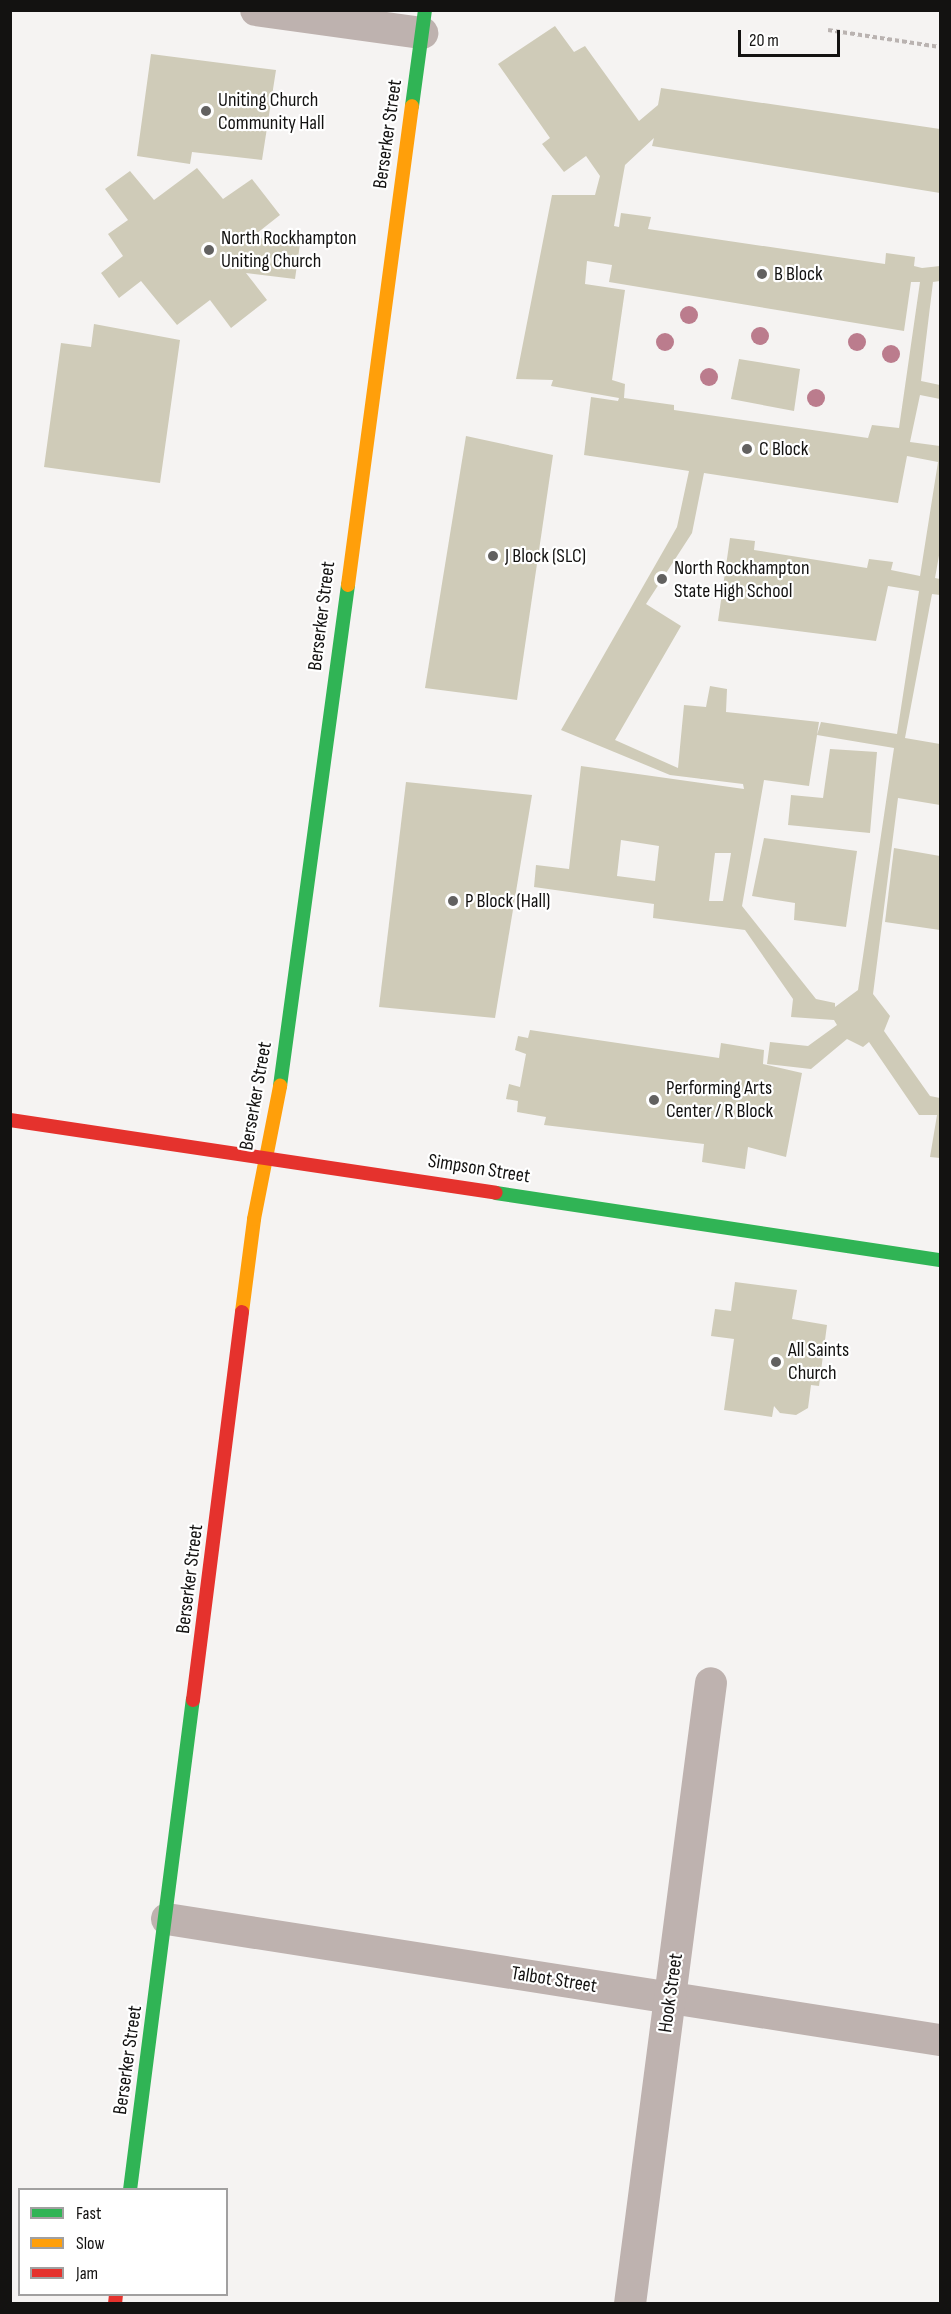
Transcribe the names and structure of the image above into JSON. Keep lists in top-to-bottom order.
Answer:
{
  "streets": {
    "street": [
      "Berserker Street",
      "Simpson Street",
      "Talbot Street",
      "Hook Street"
    ]
  },
  "crossings": [
    ["Berserker Street", "Simpson Street"],
    ["Berserker Street", "Talbot Street"],
    ["Talbot Street", "Hook Street"]
  ],
  "places": [
    "Uniting Church Community Hall",
    "North Rockhampton Uniting Church",
    "B Block",
    "C Block",
    "J Block (SLC)",
    "North Rockhampton State High School",
    "P Block (Hall)",
    "Performing Arts Center / R Block",
    "All Saints Church"
  ],
  "legend": ["Fast", "Slow", "Jam"],
  "scale_bar": "20 m"
}
